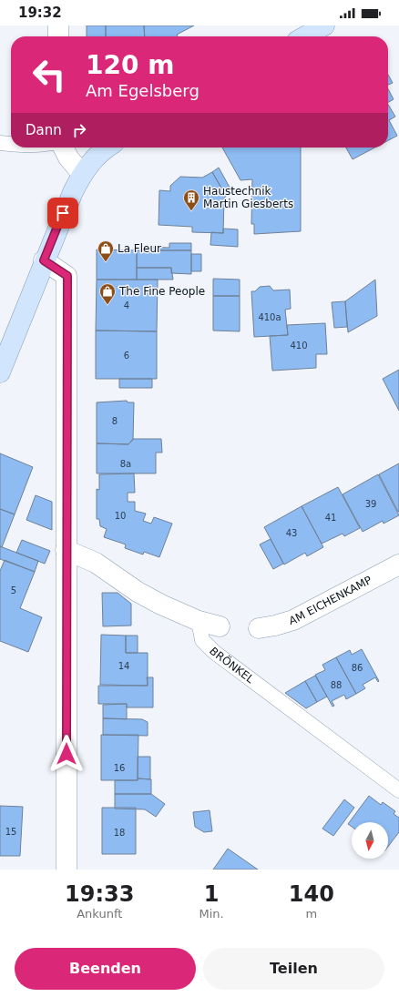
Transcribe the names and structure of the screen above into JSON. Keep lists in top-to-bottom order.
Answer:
{
  "streets": {
    "street": ["AM EICHENKAMP"],
    "lane": ["BRÖNKEL"]
  },
  "places": {
    "building": ["Haustechnik Martin Giesberts"],
    "shop": ["La Fleur", "The Fine People"]
  },
  "house_numbers": [
    "4",
    "410a",
    "410",
    "6",
    "8",
    "8a",
    "39",
    "10",
    "41",
    "43",
    "5",
    "14",
    "86",
    "88",
    "16",
    "15",
    "18"
  ],
  "north": "bottom",
  "page": {
    "status": "19:32",
    "turn": ["120 m", "Am Egelsberg"],
    "then": "Dann",
    "eta": [
      "19:33",
      "Ankunft",
      "1",
      "Min.",
      "140",
      "m"
    ],
    "buttons": ["Beenden", "Teilen"]
  }
}
